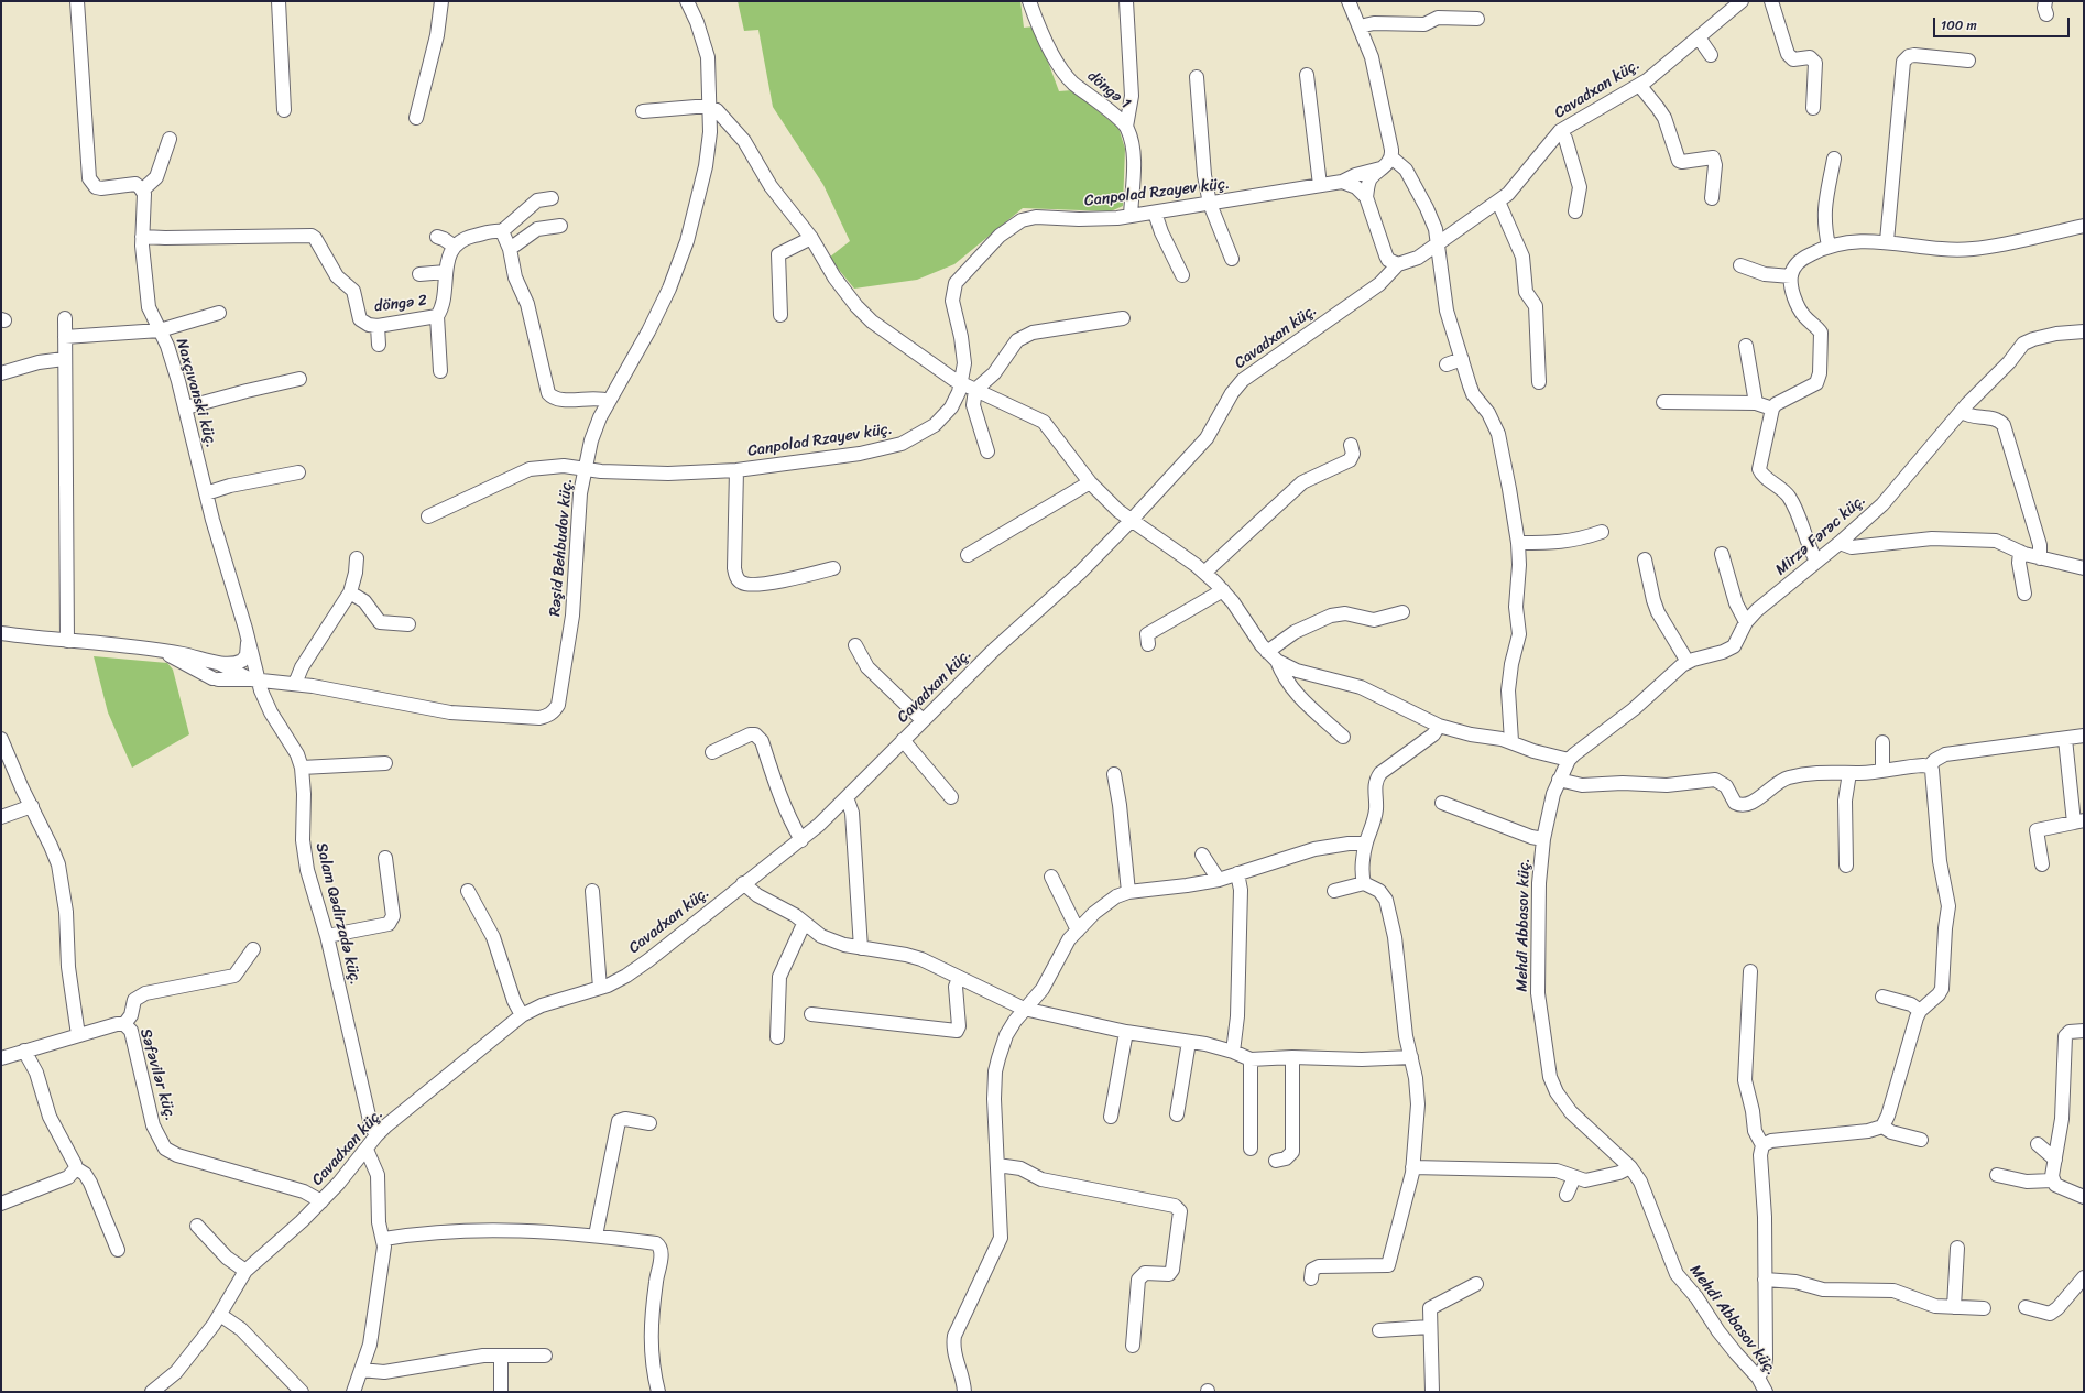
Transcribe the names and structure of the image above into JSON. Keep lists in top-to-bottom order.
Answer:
{
  "streets": {
    "street": [
      "Cavadxan küç.",
      "döngə 1",
      "Canpolad Rzayev küç.",
      "döngə 2",
      "Naxçıvanski küç.",
      "Mirzə Fərəc küç.",
      "Rəşid Behbudov küç.",
      "Salam Qədirzadə küç.",
      "Mehdi Abbasov küç.",
      "Səfəvilər küç."
    ]
  },
  "crossings": [
    ["Cavadxan küç.", "Salam Qədirzadə küç."],
    ["Cavadxan küç.", "Səfəvilər küç."],
    ["döngə 1", "Canpolad Rzayev küç."],
    ["Canpolad Rzayev küç.", "Rəşid Behbudov küç."],
    ["döngə 2", "Naxçıvanski küç."],
    ["Naxçıvanski küç.", "Rəşid Behbudov küç."],
    ["Naxçıvanski küç.", "Salam Qədirzadə küç."],
    ["Mirzə Fərəc küç.", "Mehdi Abbasov küç."],
    ["Rəşid Behbudov küç.", "Salam Qədirzadə küç."]
  ],
  "scale_bar": "100 m"
}
